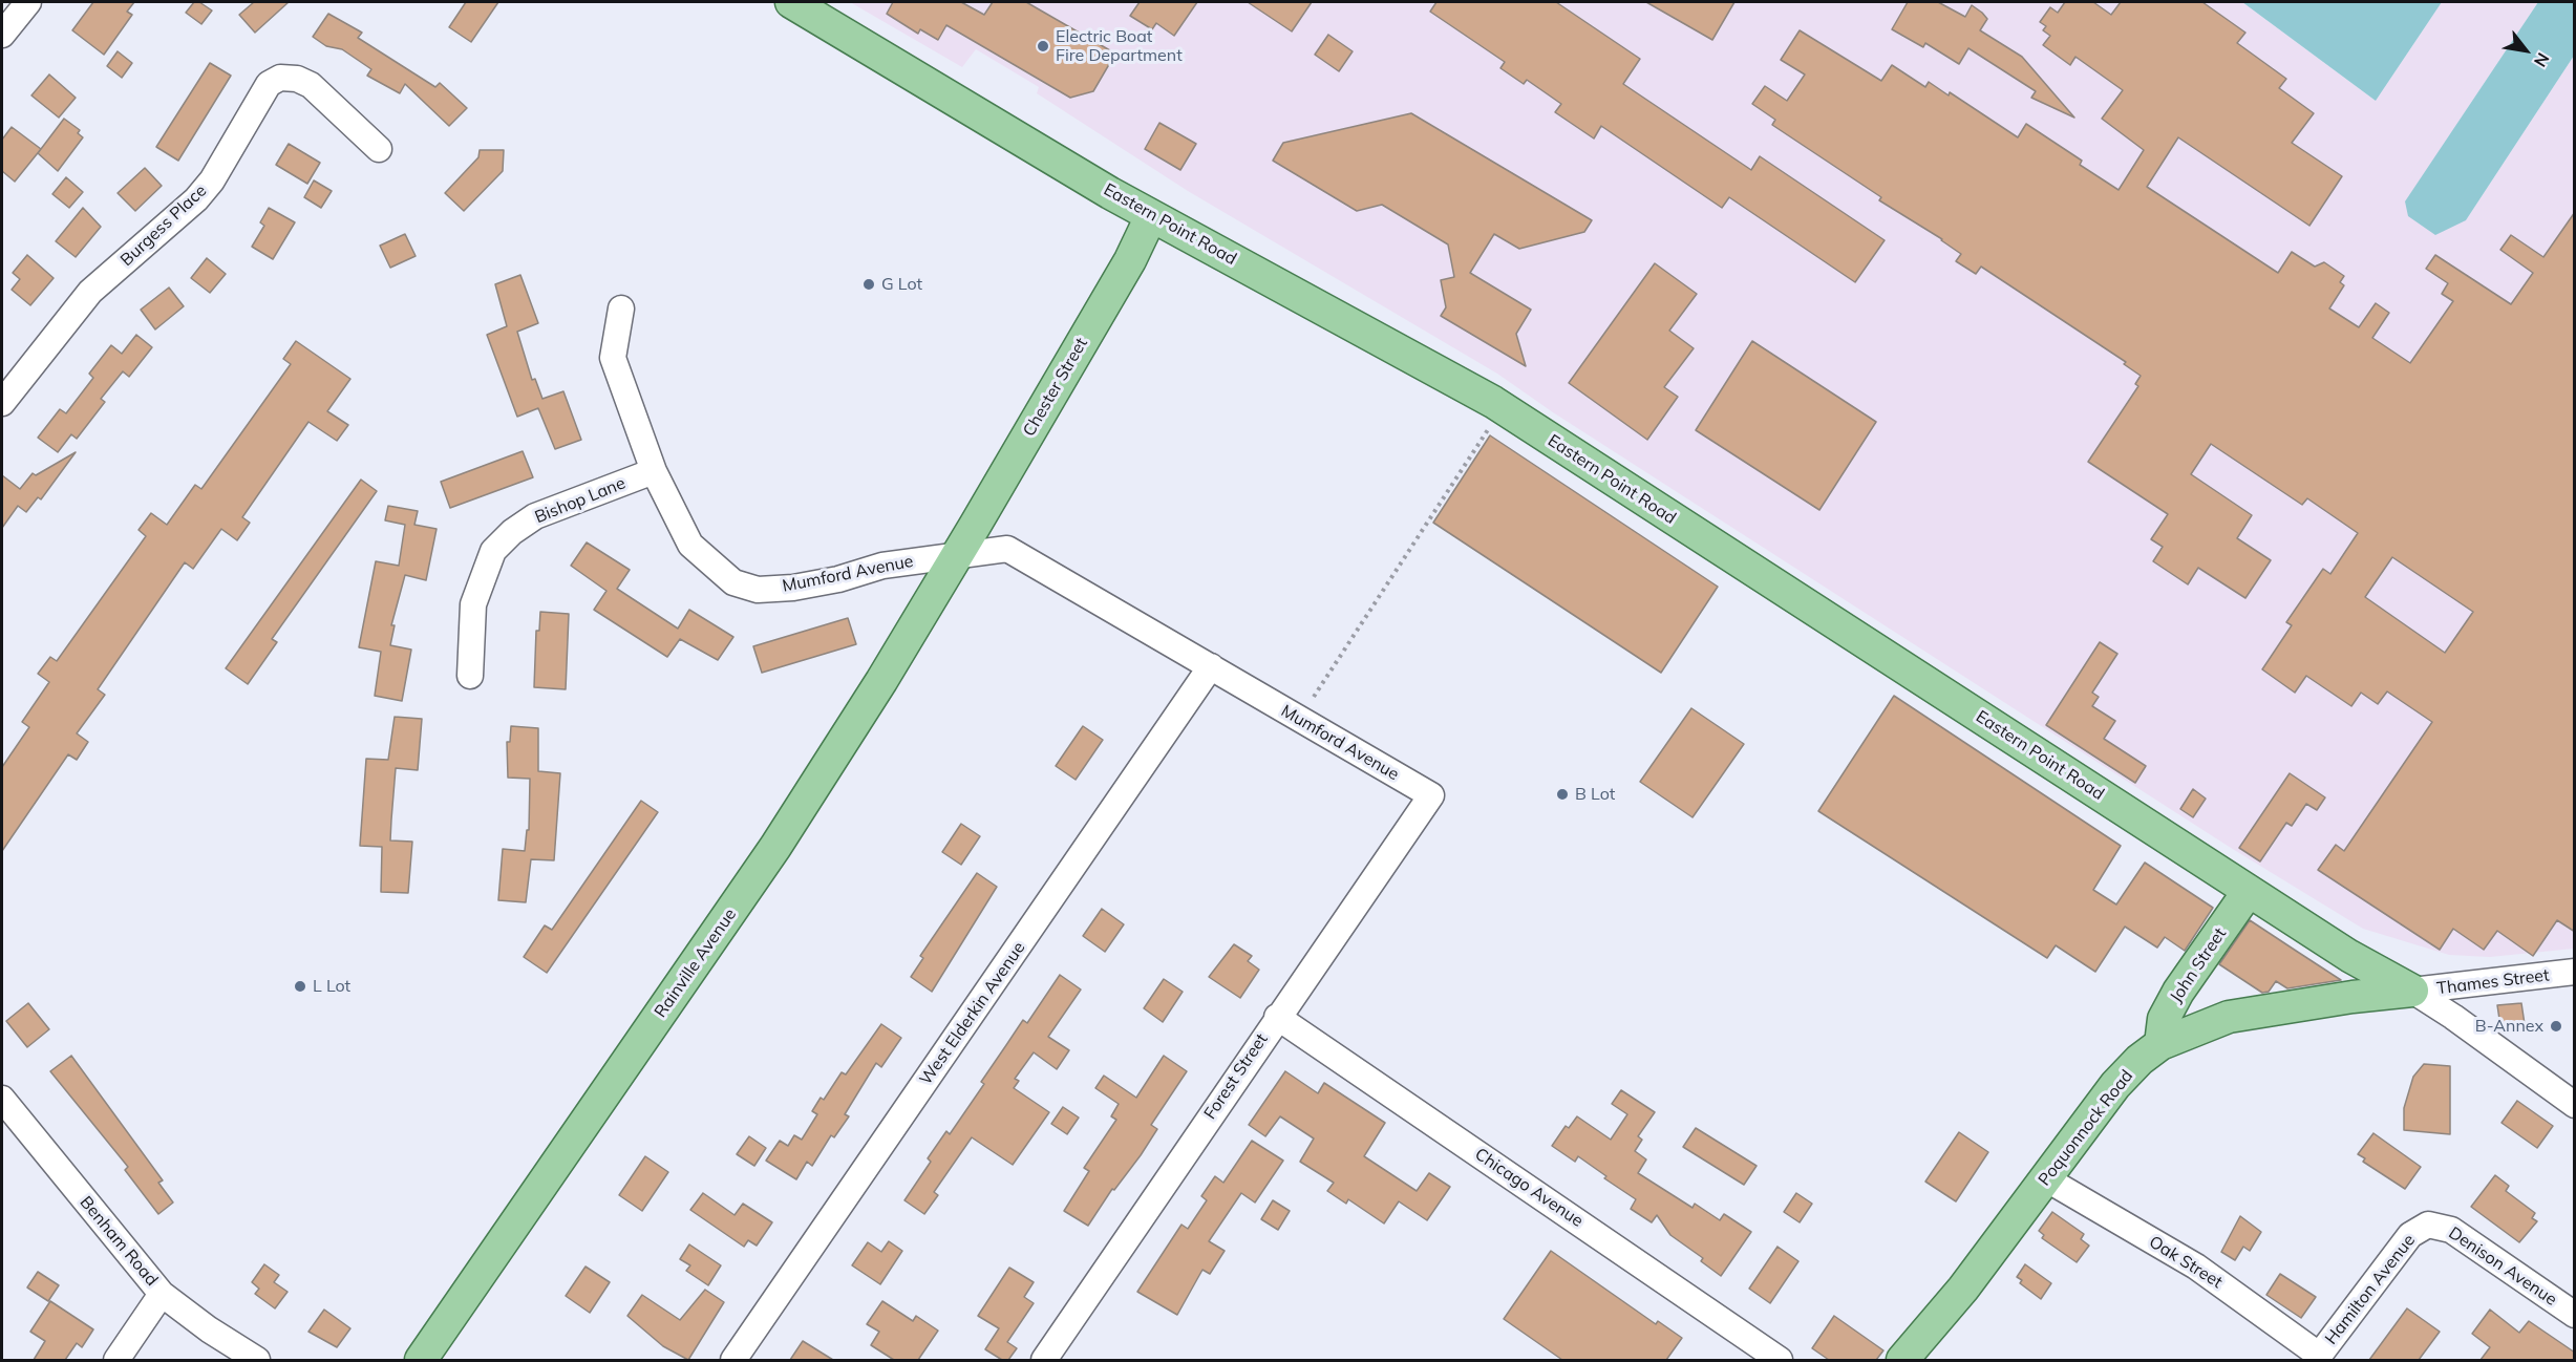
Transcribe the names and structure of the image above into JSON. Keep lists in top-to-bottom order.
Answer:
{
  "streets": {
    "main road": [
      "Eastern Point Road",
      "Chester Street",
      "Rainville Avenue",
      "John Street",
      "Poquonnock Road"
    ],
    "street": [
      "Burgess Place",
      "Bishop Lane",
      "Mumford Avenue",
      "Thames Street",
      "West Elderkin Avenue",
      "Forest Street",
      "Chicago Avenue",
      "Benham Road",
      "Oak Street",
      "Denison Avenue",
      "Hamilton Avenue"
    ]
  },
  "crossings": [
    ["Eastern Point Road", "Chester Street"],
    ["Eastern Point Road", "John Street"],
    ["Eastern Point Road", "Thames Street"],
    ["Eastern Point Road", "Poquonnock Road"],
    ["Chester Street", "Mumford Avenue"],
    ["Chester Street", "Rainville Avenue"],
    ["Bishop Lane", "Mumford Avenue"],
    ["Mumford Avenue", "Rainville Avenue"],
    ["Mumford Avenue", "West Elderkin Avenue"],
    ["Mumford Avenue", "Forest Street"],
    ["John Street", "Poquonnock Road"],
    ["Thames Street", "Poquonnock Road"],
    ["Forest Street", "Chicago Avenue"],
    ["Poquonnock Road", "Oak Street"],
    ["Oak Street", "Hamilton Avenue"],
    ["Denison Avenue", "Hamilton Avenue"]
  ],
  "places": [
    "Electric Boat Fire Department",
    "G Lot",
    "B Lot",
    "L Lot",
    "B-Annex"
  ],
  "north": "bottom right"
}
